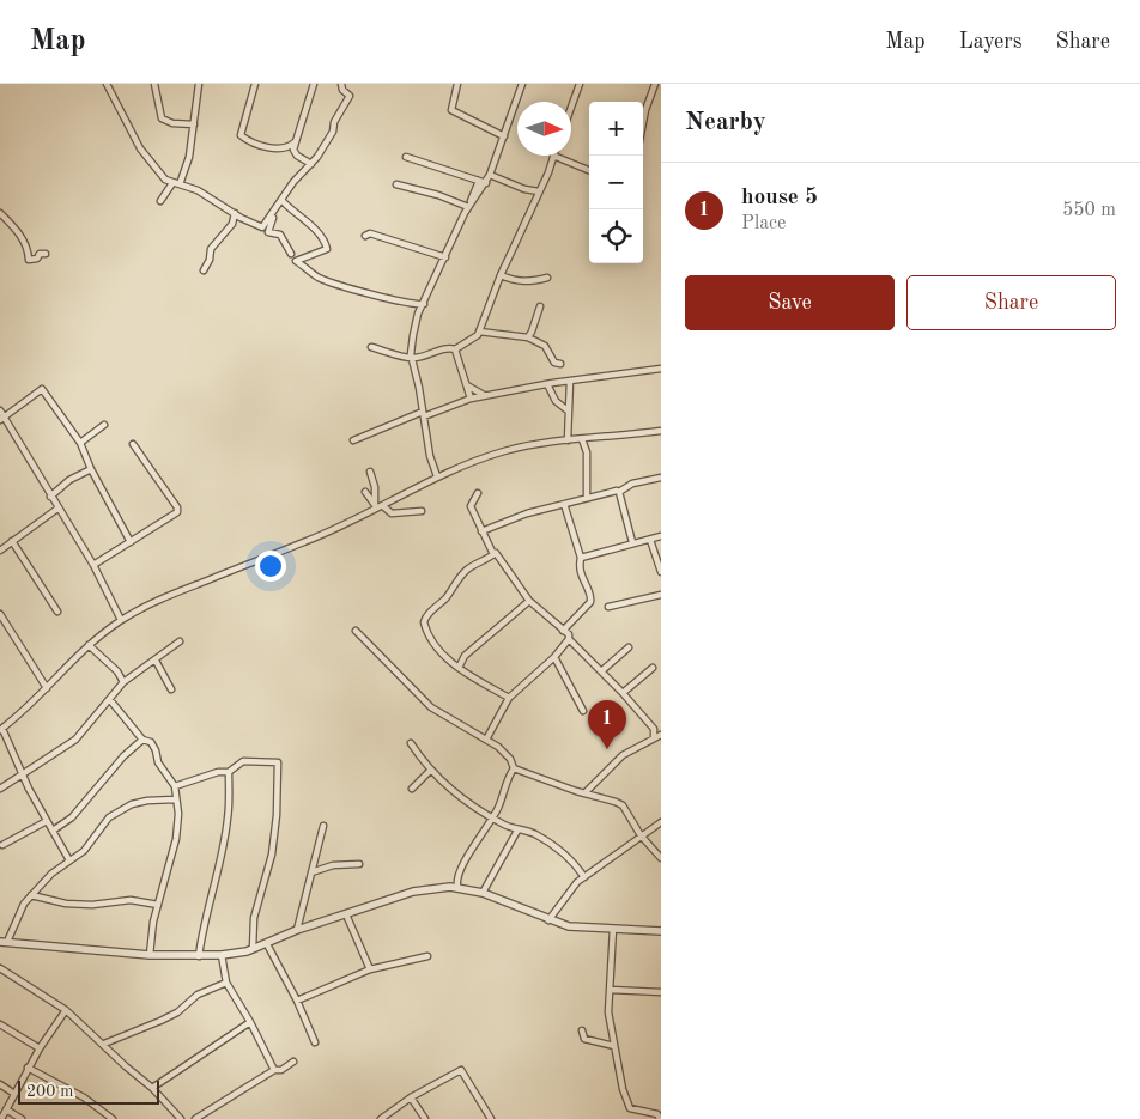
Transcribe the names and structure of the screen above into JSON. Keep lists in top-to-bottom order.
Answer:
{
  "scale_bar": "200 m",
  "north": "right",
  "page": {
    "header": "Map",
    "nav": ["Map", "Layers", "Share"],
    "heading": "Nearby",
    "map_buttons": ["+", "−"],
    "list": [
      {
        "mark": "1",
        "name": "house 5",
        "note": "Place",
        "value": "550 m"
      }
    ],
    "buttons": ["Save", "Share"],
    "pins": "1",
    "scale": "200 m"
  }
}
